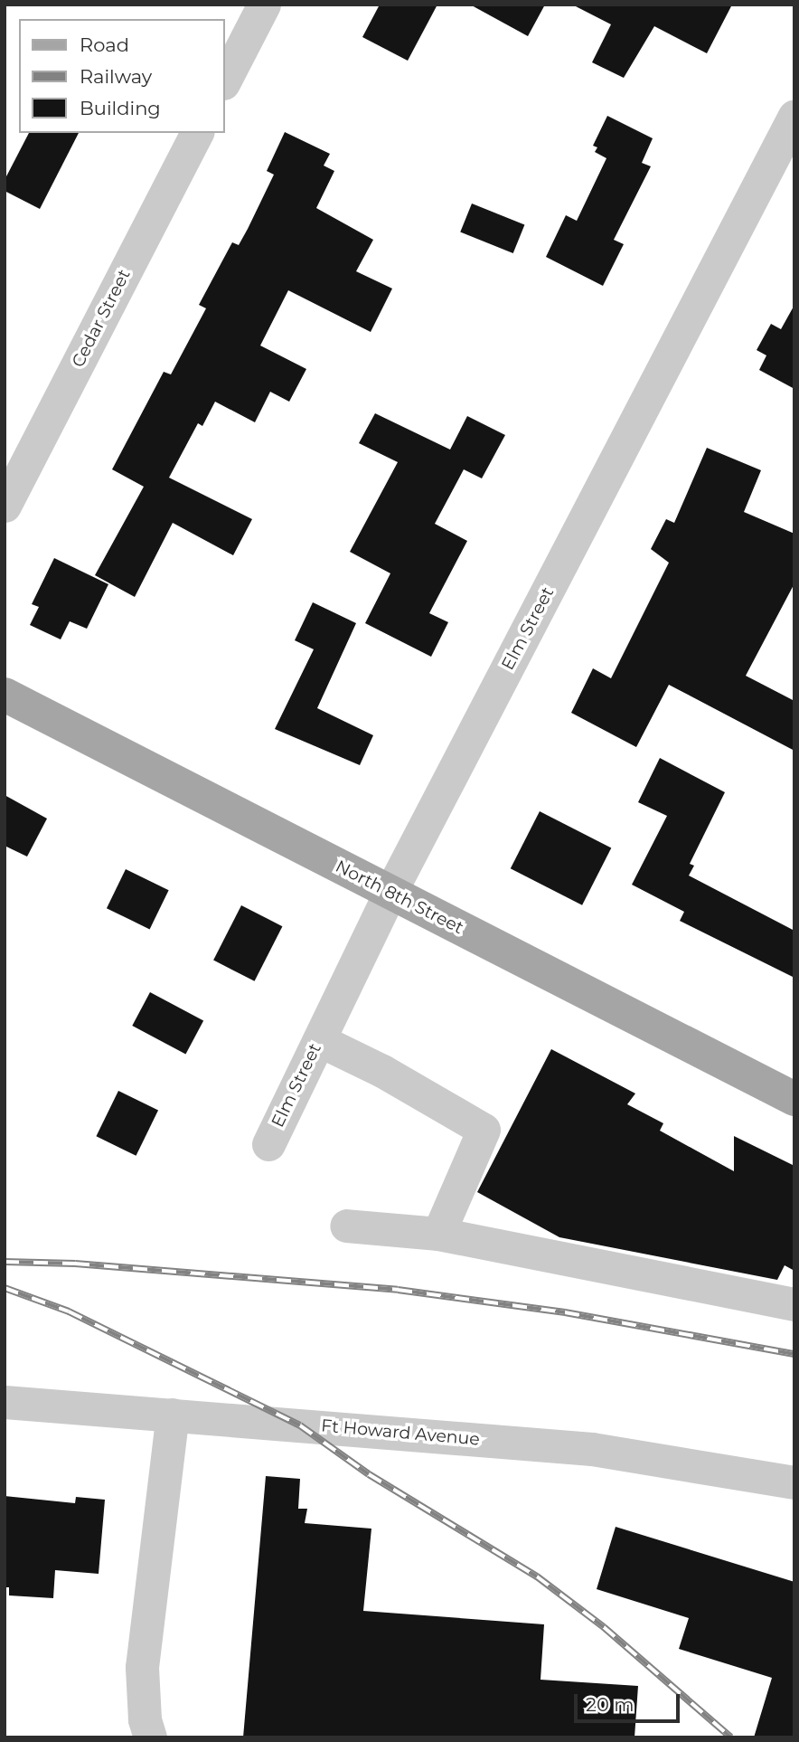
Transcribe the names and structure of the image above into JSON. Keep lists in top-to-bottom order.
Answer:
{
  "streets": {
    "main road": ["North 8th Street"],
    "street": ["Cedar Street", "Elm Street", "Ft Howard Avenue"]
  },
  "crossings": [
    ["Elm Street", "North 8th Street"]
  ],
  "legend": ["Road", "Railway", "Building"],
  "scale_bar": "20 m"
}
